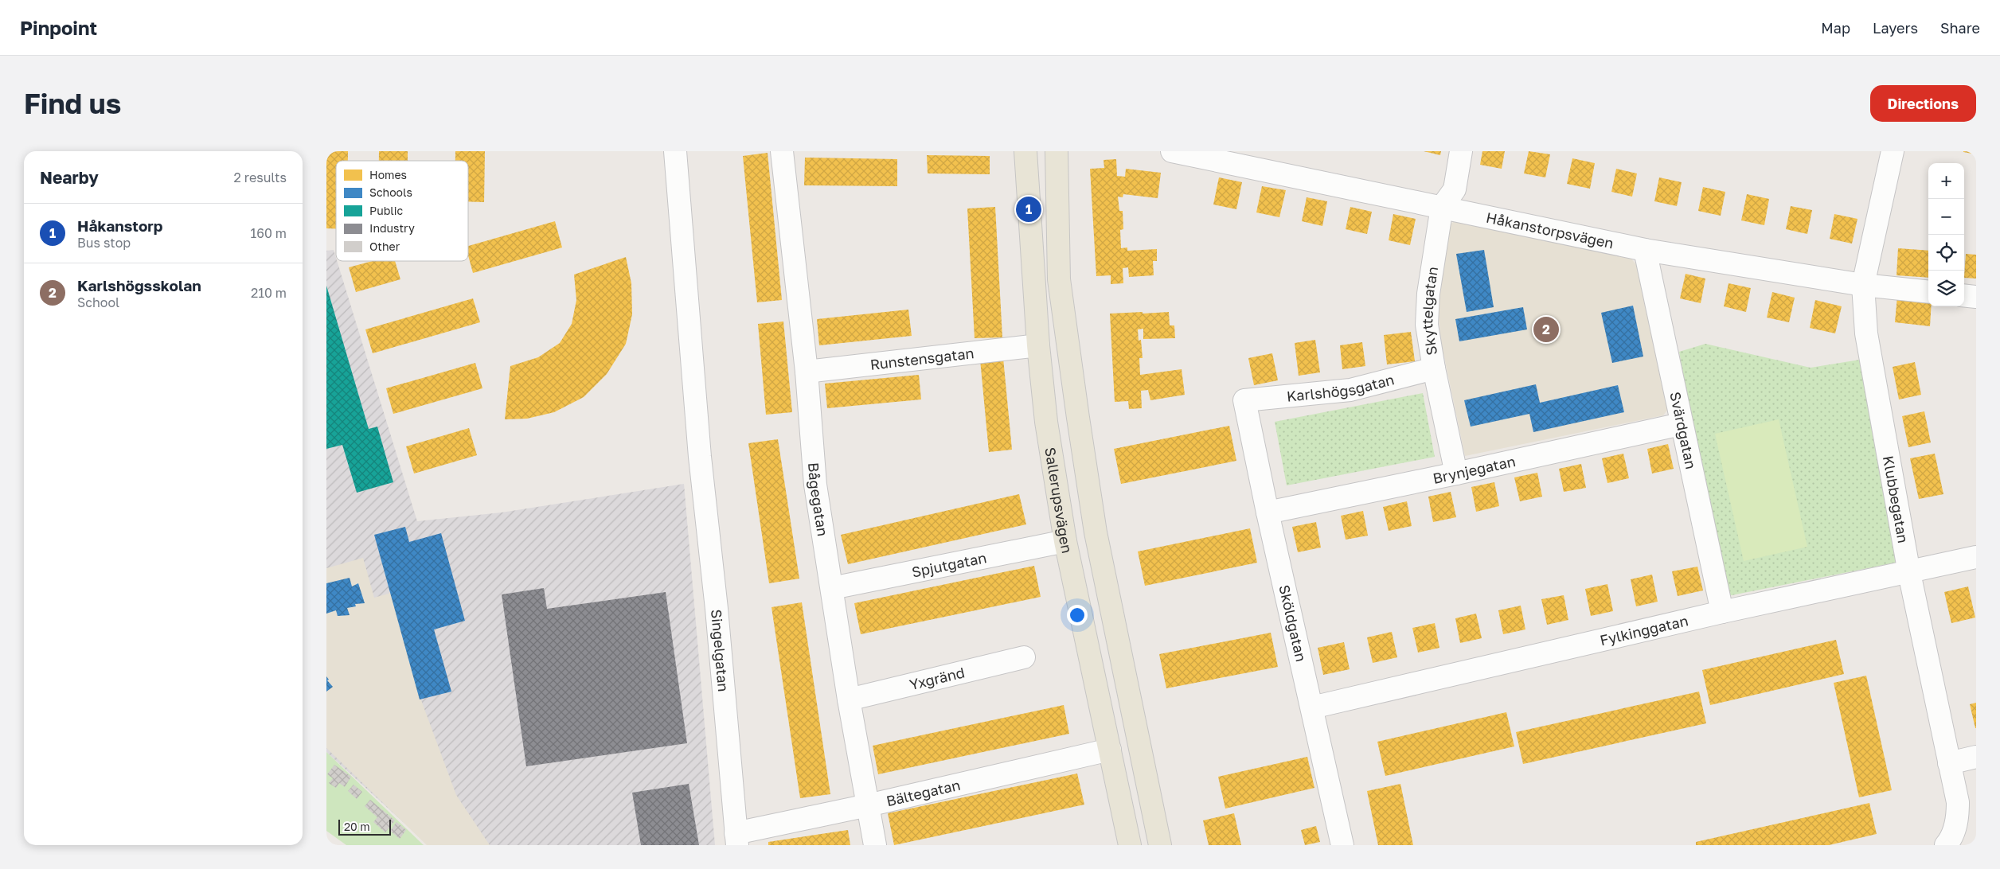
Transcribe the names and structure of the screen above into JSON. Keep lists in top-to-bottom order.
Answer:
{
  "streets": {
    "main road": ["Sallerupsvägen"],
    "street": [
      "Håkanstorpsvägen",
      "Skyttelgatan",
      "Runstensgatan",
      "Karlshögsgatan",
      "Svärdgatan",
      "Brynjegatan",
      "Bågegatan",
      "Klubbegatan",
      "Spjutgatan",
      "Sköldgatan",
      "Fylkinggatan",
      "Singelgatan",
      "Yxgränd",
      "Bältegatan"
    ]
  },
  "crossings": [
    ["Håkanstorpsvägen", "Skyttelgatan"],
    ["Håkanstorpsvägen", "Svärdgatan"],
    ["Håkanstorpsvägen", "Klubbegatan"],
    ["Skyttelgatan", "Karlshögsgatan"],
    ["Skyttelgatan", "Brynjegatan"],
    ["Runstensgatan", "Bågegatan"],
    ["Runstensgatan", "Sallerupsvägen"],
    ["Karlshögsgatan", "Sköldgatan"],
    ["Svärdgatan", "Brynjegatan"],
    ["Svärdgatan", "Fylkinggatan"],
    ["Brynjegatan", "Sköldgatan"],
    ["Bågegatan", "Spjutgatan"],
    ["Bågegatan", "Yxgränd"],
    ["Bågegatan", "Bältegatan"],
    ["Klubbegatan", "Fylkinggatan"],
    ["Sallerupsvägen", "Spjutgatan"],
    ["Sallerupsvägen", "Bältegatan"],
    ["Sköldgatan", "Fylkinggatan"],
    ["Singelgatan", "Bältegatan"]
  ],
  "legend": [
    "Homes",
    "Schools",
    "Public",
    "Industry",
    "Other"
  ],
  "scale_bar": "20 m",
  "page": {
    "header": "Pinpoint",
    "nav": ["Map", "Layers", "Share"],
    "buttons": "Directions",
    "title": "Find us",
    "heading": ["Nearby", "2 results"],
    "map_buttons": ["+", "−"],
    "pins": ["1", "2"],
    "list": [
      {
        "mark": "1",
        "name": "Håkanstorp",
        "note": "Bus stop",
        "value": "160 m"
      },
      {
        "mark": "2",
        "name": "Karlshögsskolan",
        "note": "School",
        "value": "210 m"
      }
    ],
    "scale": "20 m"
  }
}
